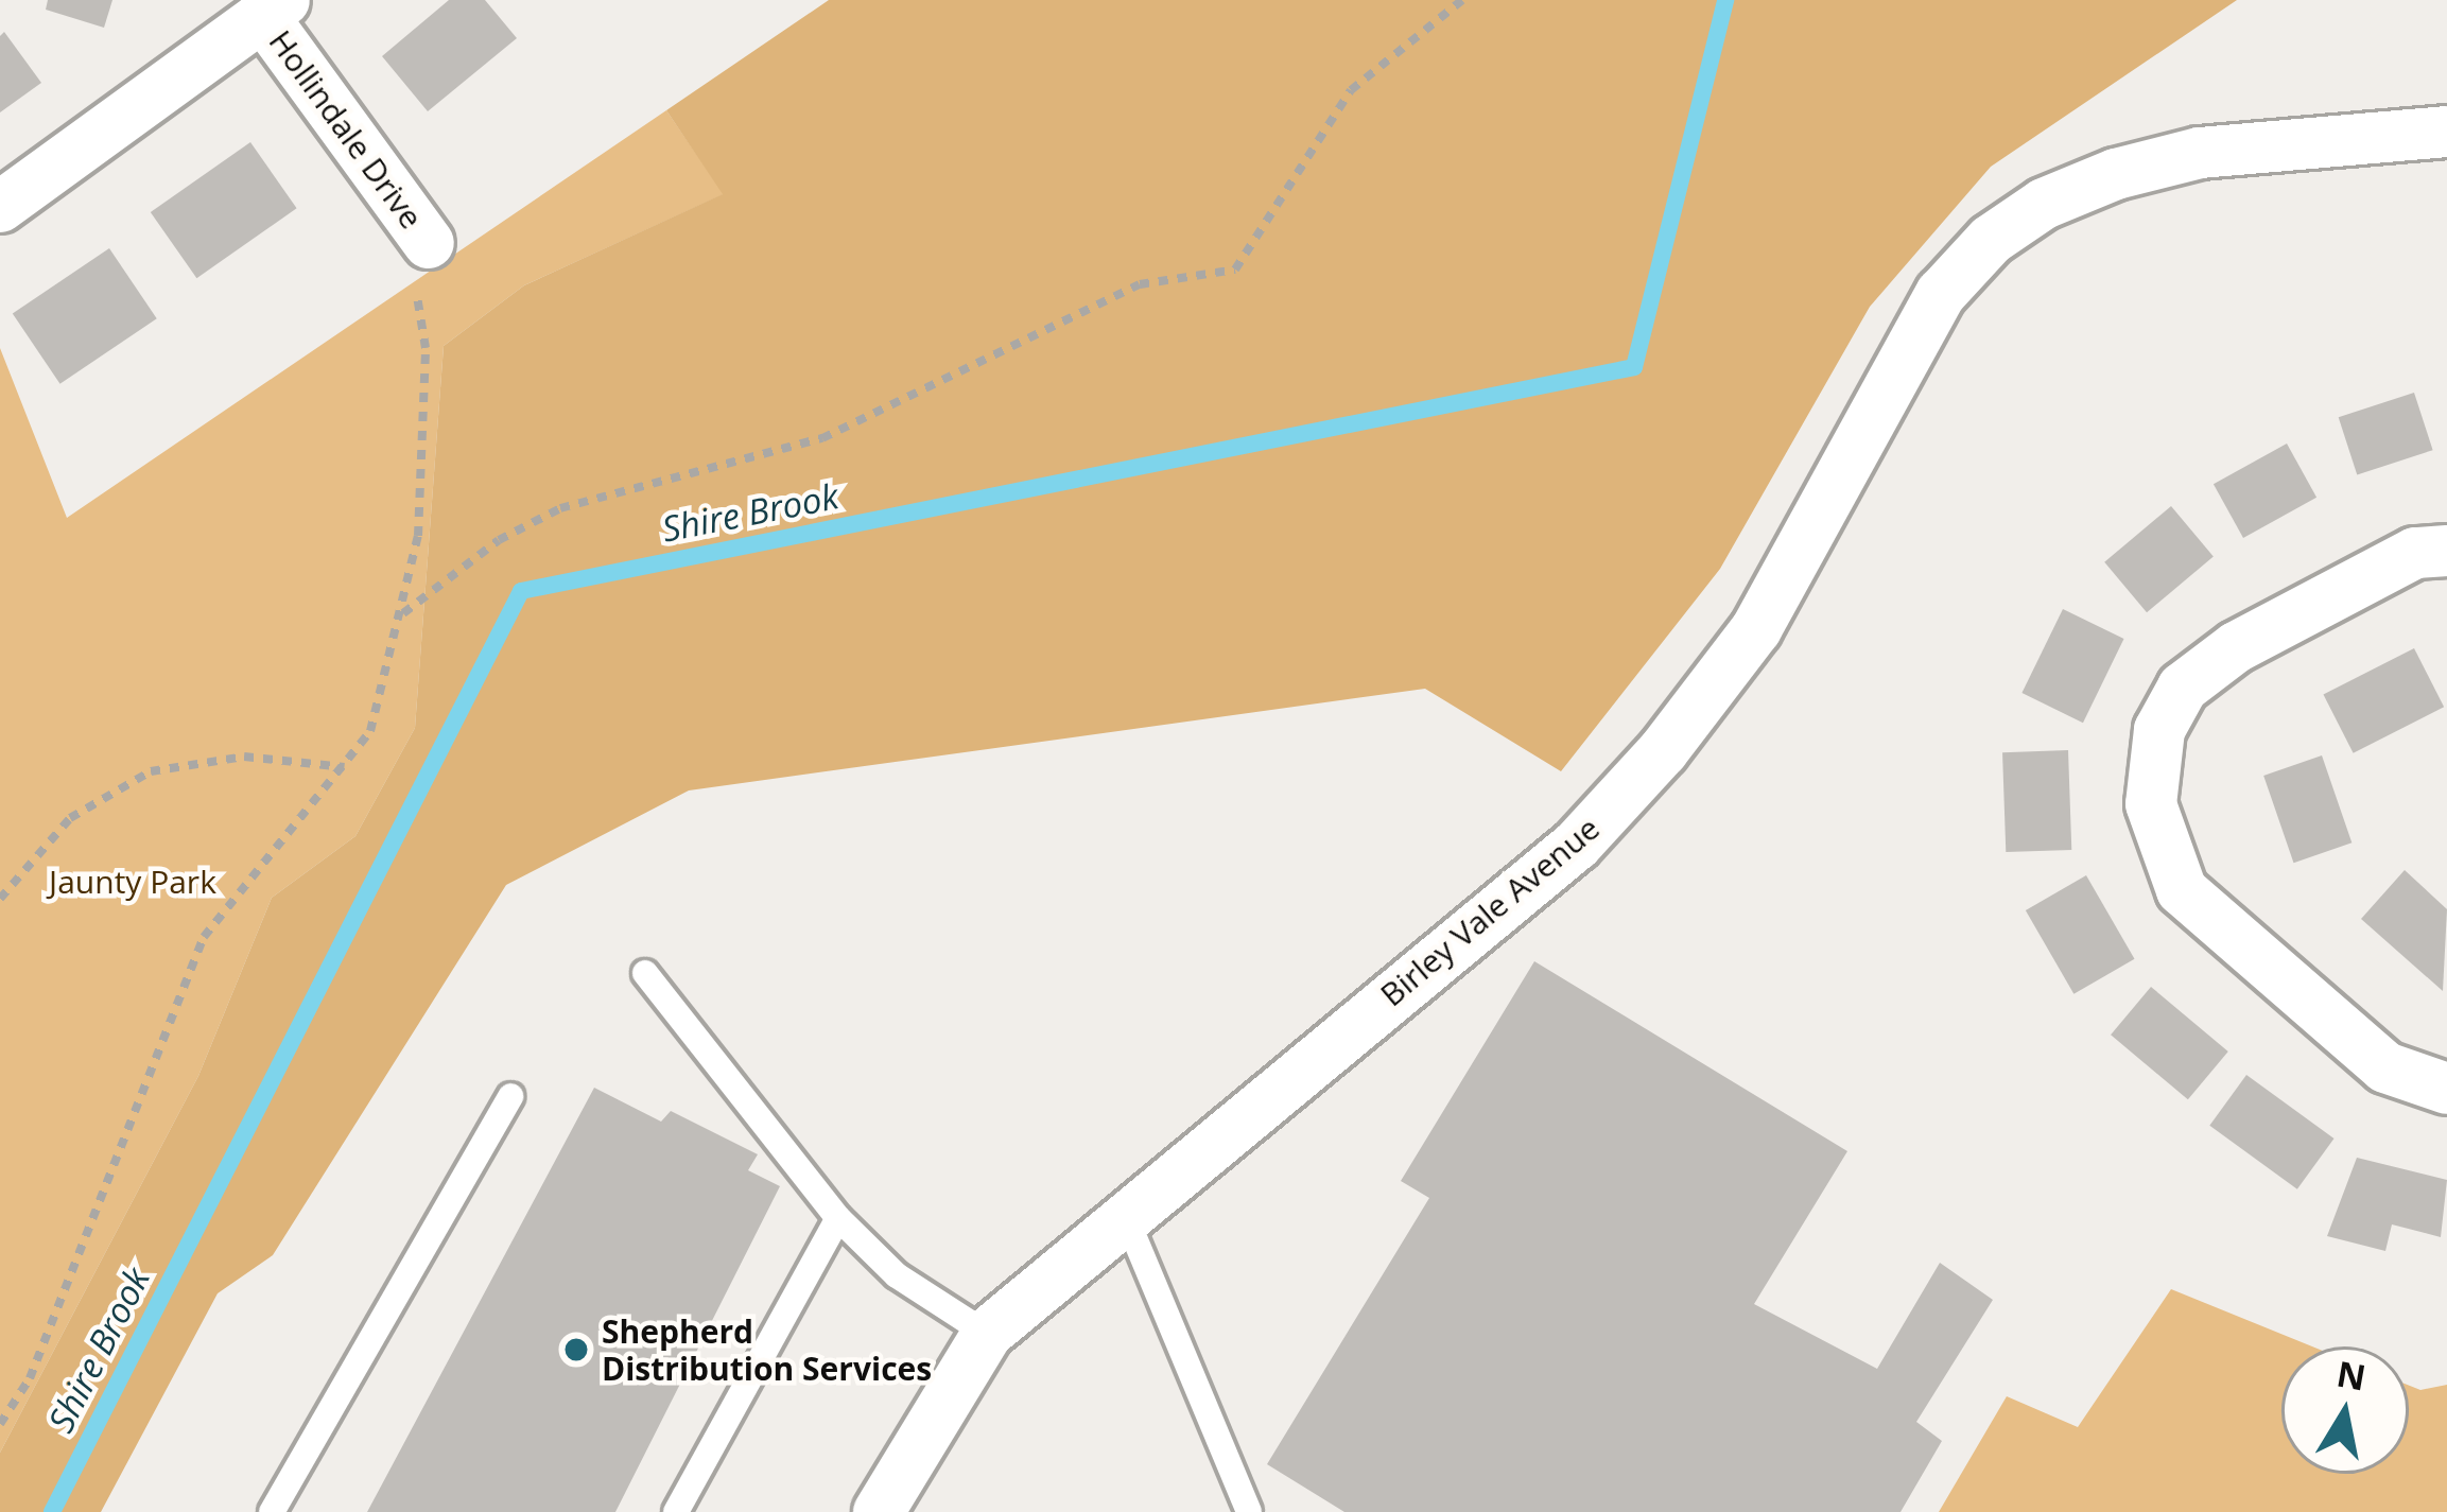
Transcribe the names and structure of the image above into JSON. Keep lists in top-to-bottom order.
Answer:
{
  "streets": {
    "street": ["Hollindale Drive", "Birley Vale Avenue"]
  },
  "water": ["Shire Brook"],
  "parks": ["Jaunty Park"],
  "places": ["Shepherd Distribution Services"],
  "north": "top"
}
